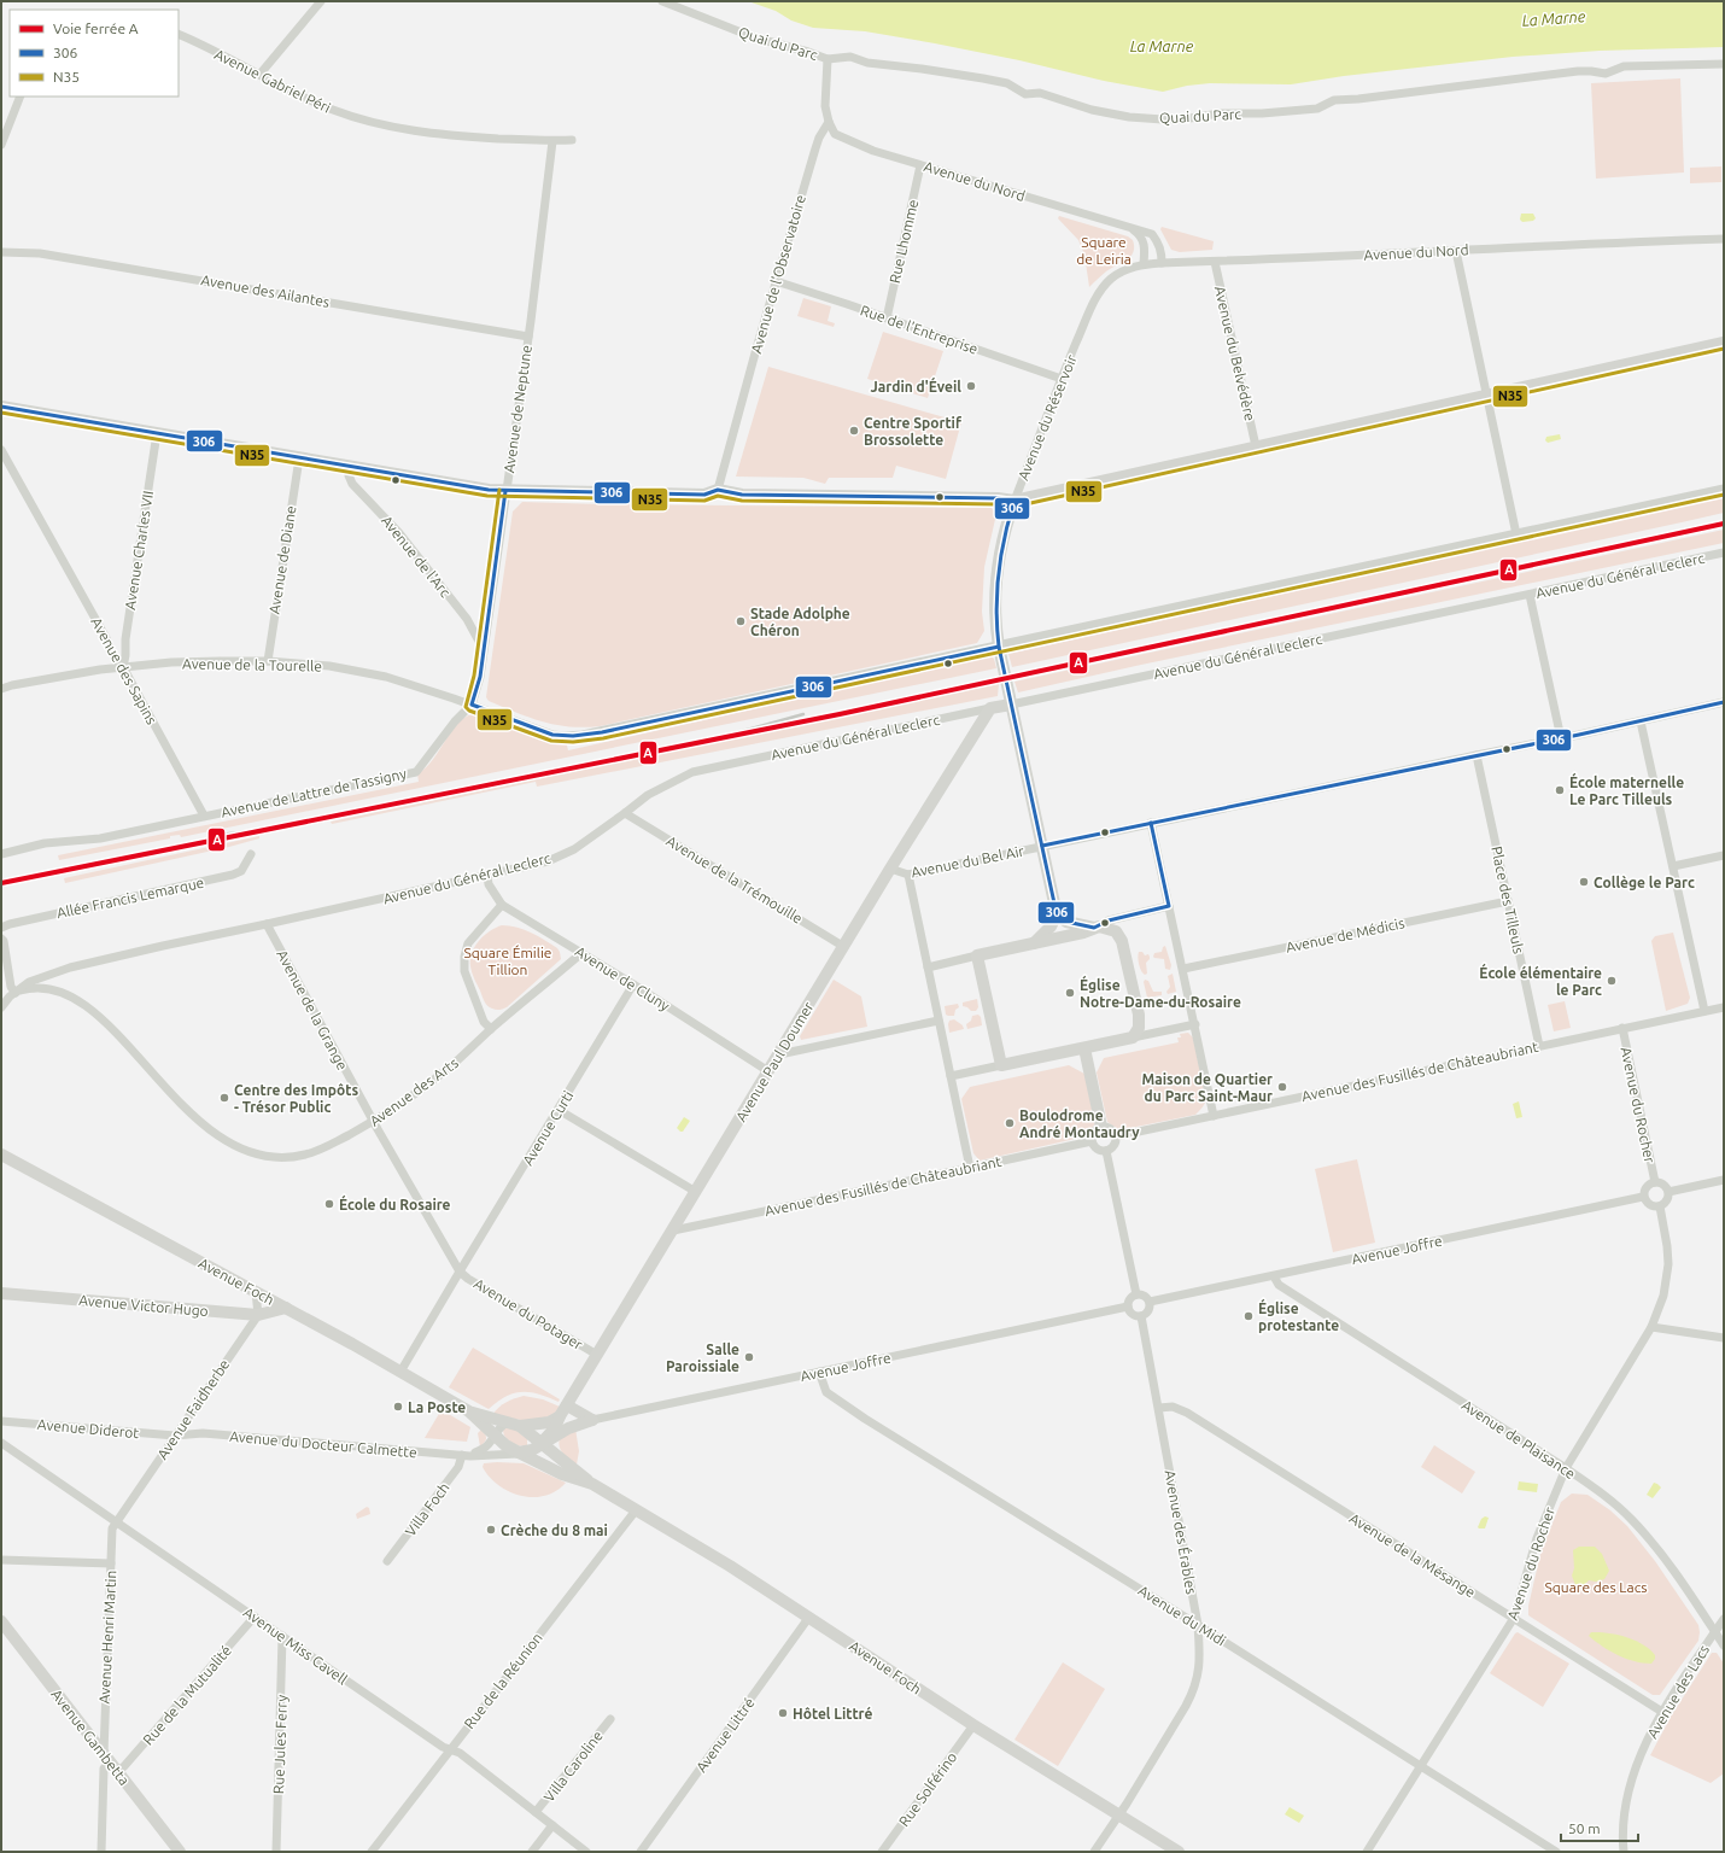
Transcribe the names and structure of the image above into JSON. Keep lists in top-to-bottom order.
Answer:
{
  "streets": {
    "street": [
      "Quai du Parc",
      "Avenue Gabriel Péri",
      "Avenue du Nord",
      "Rue Lhomme",
      "Avenue de l'Observatoire",
      "Avenue des Ailantes",
      "Rue de l'Entreprise",
      "Avenue du Belvédère",
      "Avenue de Neptune",
      "Avenue du Réservoir",
      "Avenue Charles VII",
      "Avenue de l'Arc",
      "Avenue de Diane",
      "Avenue du Général Leclerc",
      "Avenue de la Tourelle",
      "Avenue des Sapins",
      "Avenue de Lattre de Tassigny",
      "Avenue du Bel Air",
      "Avenue de la Trémouille",
      "Allée Francis Lemarque",
      "Place des Tilleuls",
      "Avenue de Médicis",
      "Avenue de Cluny",
      "Avenue de la Grange",
      "Avenue Paul Doumer",
      "Avenue des Fusillés de Châteaubriant",
      "Avenue des Arts",
      "Avenue du Rocher",
      "Avenue Curti",
      "Avenue Joffre",
      "Avenue Foch",
      "Avenue Victor Hugo",
      "Avenue du Potager",
      "Avenue Faidherbe",
      "Avenue Diderot",
      "Avenue de Plaisance",
      "Avenue du Docteur Calmette",
      "Villa Foch",
      "Avenue des Érables",
      "Avenue de la Mésange",
      "Avenue du Midi",
      "Avenue Henri Martin",
      "Avenue Miss Cavell",
      "Rue de la Réunion",
      "Avenue des Lacs",
      "Rue de la Mutualité",
      "Avenue Littré",
      "Avenue Gambetta",
      "Rue Jules Ferry",
      "Villa Caroline",
      "Rue Solférino"
    ]
  },
  "crossings": [
    ["Avenue Gabriel Péri", "Avenue de Neptune"],
    ["Avenue du Nord", "Rue Lhomme"],
    ["Avenue du Nord", "Avenue de l'Observatoire"],
    ["Avenue du Nord", "Avenue du Belvédère"],
    ["Avenue du Nord", "Avenue du Réservoir"],
    ["Rue Lhomme", "Rue de l'Entreprise"],
    ["Avenue de l'Observatoire", "Rue de l'Entreprise"],
    ["Avenue des Ailantes", "Avenue de Neptune"],
    ["Rue de l'Entreprise", "Avenue du Réservoir"],
    ["Avenue de Neptune", "Avenue de l'Arc"],
    ["Avenue de Neptune", "Avenue de la Tourelle"],
    ["Avenue de Neptune", "Avenue de Lattre de Tassigny"],
    ["Avenue du Réservoir", "Avenue du Général Leclerc"],
    ["Avenue du Réservoir", "Avenue du Bel Air"],
    ["Avenue Charles VII", "Avenue de la Tourelle"],
    ["Avenue Charles VII", "Avenue des Sapins"],
    ["Avenue de Diane", "Avenue de la Tourelle"],
    ["Avenue du Général Leclerc", "Avenue de la Trémouille"],
    ["Avenue du Général Leclerc", "Avenue de Cluny"],
    ["Avenue du Général Leclerc", "Avenue de la Grange"],
    ["Avenue du Général Leclerc", "Avenue Paul Doumer"],
    ["Avenue du Général Leclerc", "Avenue des Arts"],
    ["Avenue de la Tourelle", "Avenue des Sapins"],
    ["Avenue de la Tourelle", "Avenue de Lattre de Tassigny"],
    ["Avenue des Sapins", "Avenue de Lattre de Tassigny"],
    ["Avenue du Bel Air", "Place des Tilleuls"],
    ["Avenue du Bel Air", "Avenue Paul Doumer"],
    ["Avenue de la Trémouille", "Avenue Paul Doumer"],
    ["Place des Tilleuls", "Avenue de Médicis"],
    ["Place des Tilleuls", "Avenue des Fusillés de Châteaubriant"],
    ["Avenue de Cluny", "Avenue Paul Doumer"],
    ["Avenue de Cluny", "Avenue des Arts"],
    ["Avenue de Cluny", "Avenue Curti"],
    ["Avenue de la Grange", "Avenue des Arts"],
    ["Avenue de la Grange", "Avenue Curti"],
    ["Avenue de la Grange", "Avenue du Potager"],
    ["Avenue Paul Doumer", "Avenue des Fusillés de Châteaubriant"],
    ["Avenue Paul Doumer", "Avenue Foch"],
    ["Avenue Paul Doumer", "Avenue du Potager"],
    ["Avenue des Fusillés de Châteaubriant", "Avenue du Rocher"],
    ["Avenue du Rocher", "Avenue Joffre"],
    ["Avenue du Rocher", "Avenue de Plaisance"],
    ["Avenue du Rocher", "Avenue de la Mésange"],
    ["Avenue du Rocher", "Avenue du Midi"],
    ["Avenue Curti", "Avenue Foch"],
    ["Avenue Curti", "Avenue du Potager"],
    ["Avenue Joffre", "Avenue de Plaisance"],
    ["Avenue Joffre", "Avenue des Érables"],
    ["Avenue Joffre", "Avenue du Midi"],
    ["Avenue Foch", "Avenue Victor Hugo"],
    ["Avenue Foch", "Avenue du Docteur Calmette"],
    ["Avenue Foch", "Avenue des Érables"],
    ["Avenue Foch", "Rue de la Réunion"],
    ["Avenue Foch", "Avenue Littré"],
    ["Avenue Foch", "Rue Solférino"],
    ["Avenue Victor Hugo", "Avenue Faidherbe"],
    ["Avenue Faidherbe", "Avenue Diderot"],
    ["Avenue Faidherbe", "Avenue du Docteur Calmette"],
    ["Avenue Faidherbe", "Avenue Henri Martin"],
    ["Avenue Faidherbe", "Avenue Miss Cavell"],
    ["Avenue Diderot", "Avenue du Docteur Calmette"],
    ["Avenue de Plaisance", "Avenue des Lacs"],
    ["Avenue du Docteur Calmette", "Villa Foch"],
    ["Avenue des Érables", "Avenue de la Mésange"],
    ["Avenue des Érables", "Avenue du Midi"],
    ["Avenue de la Mésange", "Avenue des Lacs"],
    ["Avenue Henri Martin", "Avenue Miss Cavell"],
    ["Avenue Henri Martin", "Avenue Gambetta"],
    ["Avenue Miss Cavell", "Rue de la Réunion"],
    ["Avenue Miss Cavell", "Rue de la Mutualité"],
    ["Avenue Miss Cavell", "Rue Jules Ferry"],
    ["Avenue Miss Cavell", "Villa Caroline"],
    ["Rue de la Mutualité", "Avenue Gambetta"]
  ],
  "water": ["La Marne"],
  "parks": ["Square de Leiria", "Square Émilie Tillion", "Square des Lacs"],
  "places": [
    "Jardin d'Éveil",
    "Centre Sportif Brossolette",
    "Stade Adolphe Chéron",
    "École maternelle Le Parc Tilleuls",
    "Collège le Parc",
    "École élémentaire le Parc",
    "Église Notre-Dame-du-Rosaire",
    "Maison de Quartier du Parc Saint-Maur",
    "Centre des Impôts - Trésor Public",
    "Boulodrome André Montaudry",
    "École du Rosaire",
    "Église protestante",
    "Salle Paroissiale",
    "La Poste",
    "Crèche du 8 mai",
    "Hôtel Littré"
  ],
  "lines": ["transit line N35", "transit line 306", "rail line A"],
  "legend": ["Voie ferrée A", "306", "N35"],
  "scale_bar": "50 m"
}
